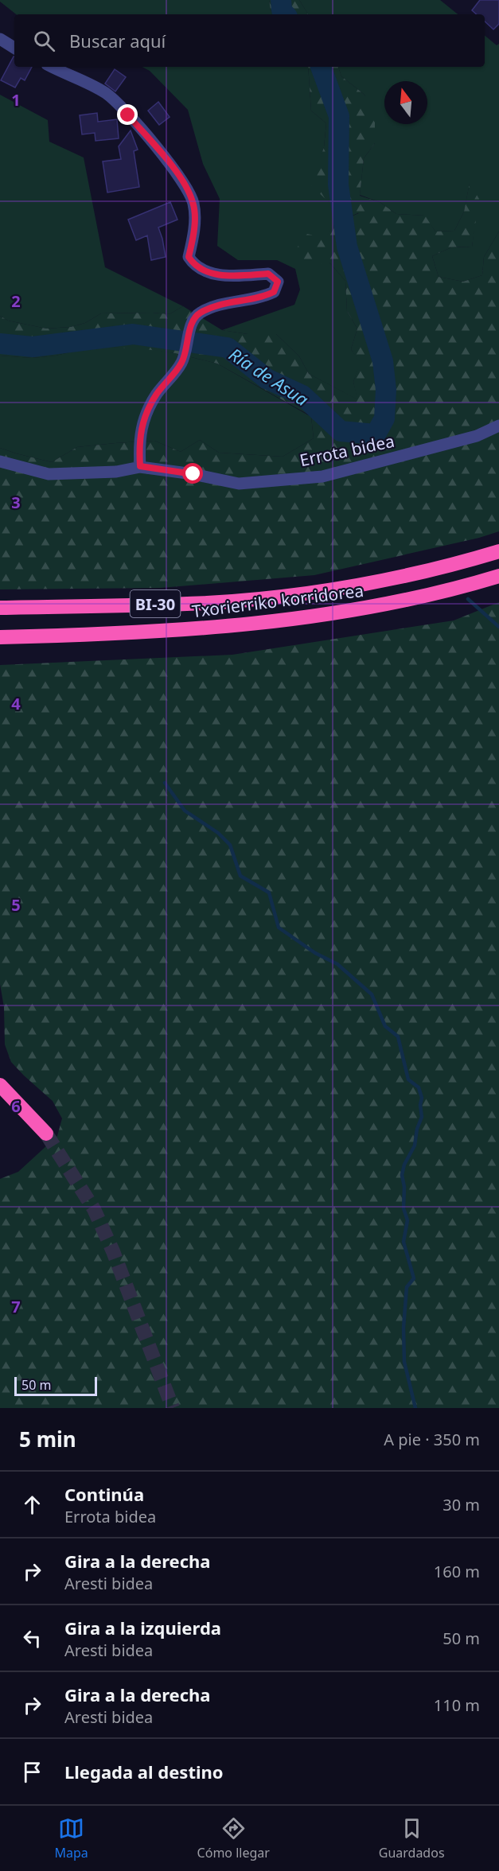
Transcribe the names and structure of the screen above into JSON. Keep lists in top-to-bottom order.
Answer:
{
  "streets": {
    "highway": ["Txorierriko korridorea", "BI-30"],
    "street": ["Errota bidea"]
  },
  "water": ["Ría de Asua"],
  "scale_bar": "50 m",
  "north": "top",
  "page": {
    "search": "Buscar aquí",
    "scale": "50 m",
    "heading": ["5 min", "A pie · 350 m"],
    "list": [
      ["Continúa", "Errota bidea", "30 m"],
      ["Gira a la derecha", "Aresti bidea", "160 m"],
      ["Gira a la izquierda", "Aresti bidea", "50 m"],
      ["Gira a la derecha", "Aresti bidea", "110 m"],
      "Llegada al destino"
    ],
    "nav": ["Mapa", "Cómo llegar", "Guardados"]
  },
  "grid": {
    "rows": [
      "1",
      "2",
      "3",
      "4",
      "5",
      "6",
      "7"
    ]
  }
}
